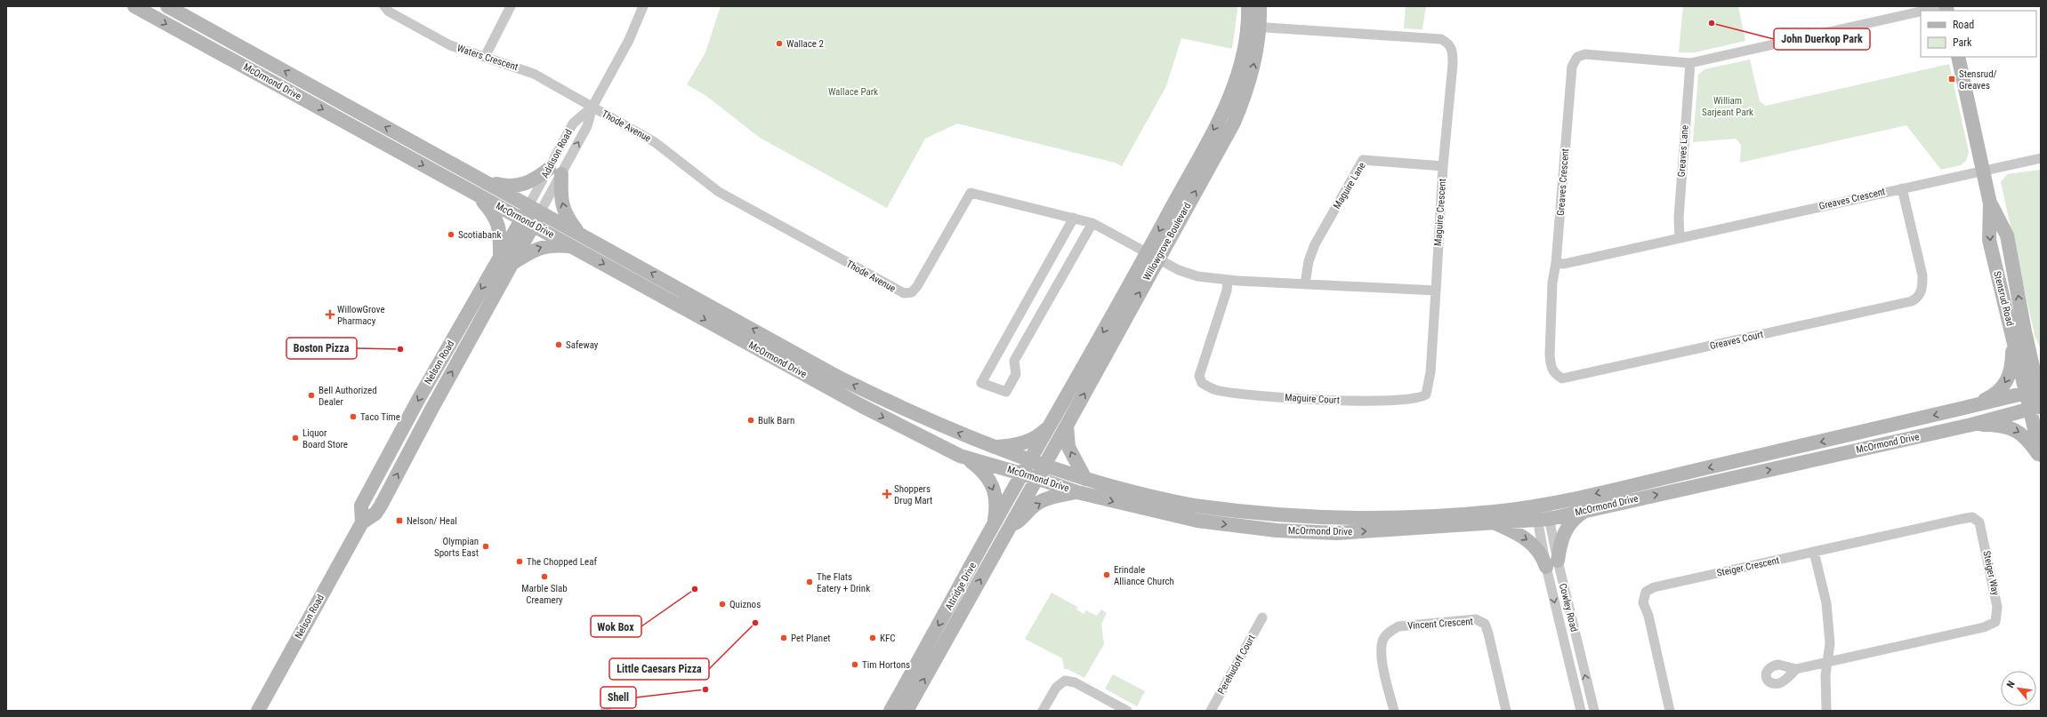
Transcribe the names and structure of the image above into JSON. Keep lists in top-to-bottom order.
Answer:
{
  "streets": {
    "main road": [
      "McOrmond Drive",
      "Willowgrove Boulevard",
      "Stensrud Road",
      "Nelson Road",
      "Attridge Drive"
    ],
    "street": [
      "Waters Crescent",
      "Thode Avenue",
      "Greaves Lane",
      "Addison Road",
      "Greaves Crescent",
      "Maguire Lane",
      "Maguire Crescent",
      "Greaves Court",
      "Maguire Court",
      "Steiger Crescent",
      "Steiger Way",
      "Cowley Road",
      "Vincent Crescent",
      "Perehudoff Court"
    ]
  },
  "crossings": [
    ["Waters Crescent", "Thode Avenue"],
    ["Waters Crescent", "Addison Road"],
    ["McOrmond Drive", "Addison Road"],
    ["McOrmond Drive", "Willowgrove Boulevard"],
    ["McOrmond Drive", "Stensrud Road"],
    ["McOrmond Drive", "Nelson Road"],
    ["McOrmond Drive", "Attridge Drive"],
    ["McOrmond Drive", "Cowley Road"],
    ["Thode Avenue", "Addison Road"],
    ["Thode Avenue", "Willowgrove Boulevard"],
    ["Greaves Lane", "Greaves Crescent"],
    ["Addison Road", "Nelson Road"],
    ["Greaves Crescent", "Stensrud Road"],
    ["Greaves Crescent", "Greaves Court"],
    ["Maguire Lane", "Maguire Crescent"],
    ["Maguire Crescent", "Willowgrove Boulevard"],
    ["Maguire Crescent", "Maguire Court"],
    ["Willowgrove Boulevard", "Attridge Drive"],
    ["Steiger Crescent", "Steiger Way"]
  ],
  "parks": ["Wallace Park", "William Sarjeant Park"],
  "places": {
    "other": [
      "John Duerkop Park",
      "Wallace 2",
      "Scotiabank",
      "Safeway",
      "Boston Pizza",
      "Bell Authorized Dealer",
      "Taco Time",
      "Bulk Barn",
      "Liquor Board Store",
      "Olympian Sports East",
      "The Chopped Leaf",
      "Erindale Alliance Church",
      "Marble Slab Creamery",
      "The Flats Eatery + Drink",
      "Wok Box",
      "Quiznos",
      "Little Caesars Pizza",
      "Pet Planet",
      "KFC",
      "Tim Hortons",
      "Shell"
    ],
    "transit": ["Stensrud/ Greaves", "Nelson/ Heal"],
    "health": ["WillowGrove Pharmacy", "Shoppers Drug Mart"]
  },
  "legend": ["Road", "Park"],
  "north": "top left"
}
